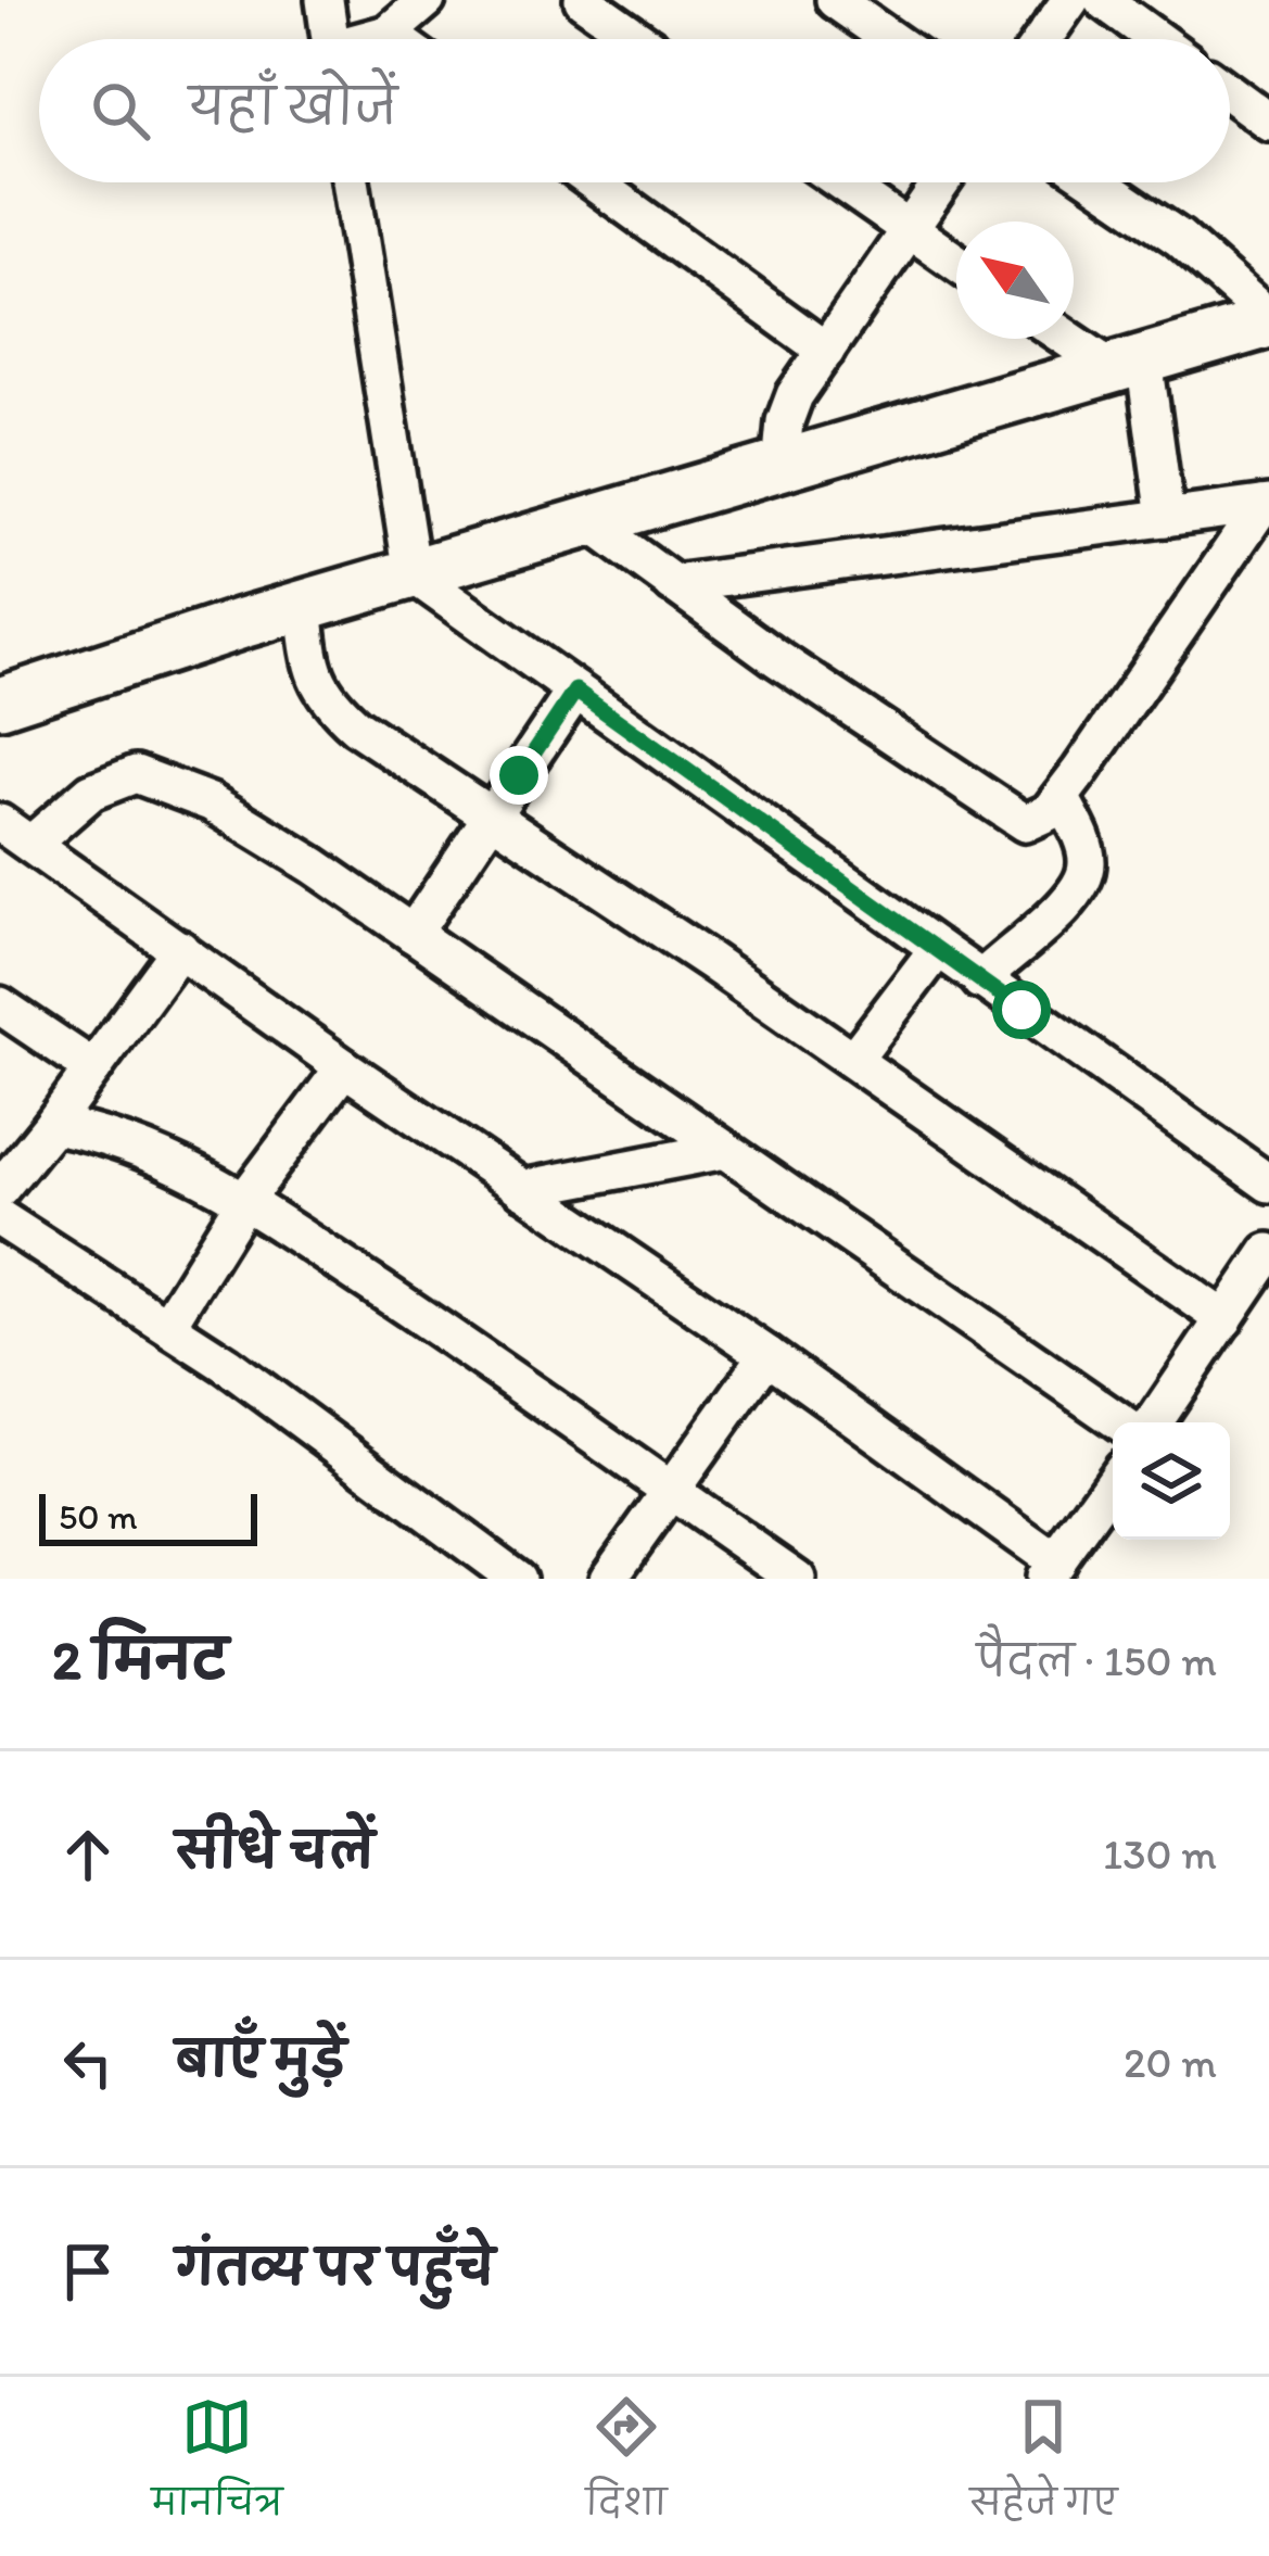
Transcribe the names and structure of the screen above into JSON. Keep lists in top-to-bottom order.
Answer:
{
  "scale_bar": "50 m",
  "north": "top left",
  "page": {
    "search": "यहाँ खोजें",
    "scale": "50 m",
    "heading": ["2 मिनट", "पैदल · 150 m"],
    "list": [
      ["सीधे चलें", "130 m"],
      ["बाएँ मुड़ें", "20 m"],
      "गंतव्य पर पहुँचे"
    ],
    "nav": ["मानचित्र", "दिशा", "सहेजे गए"]
  }
}
